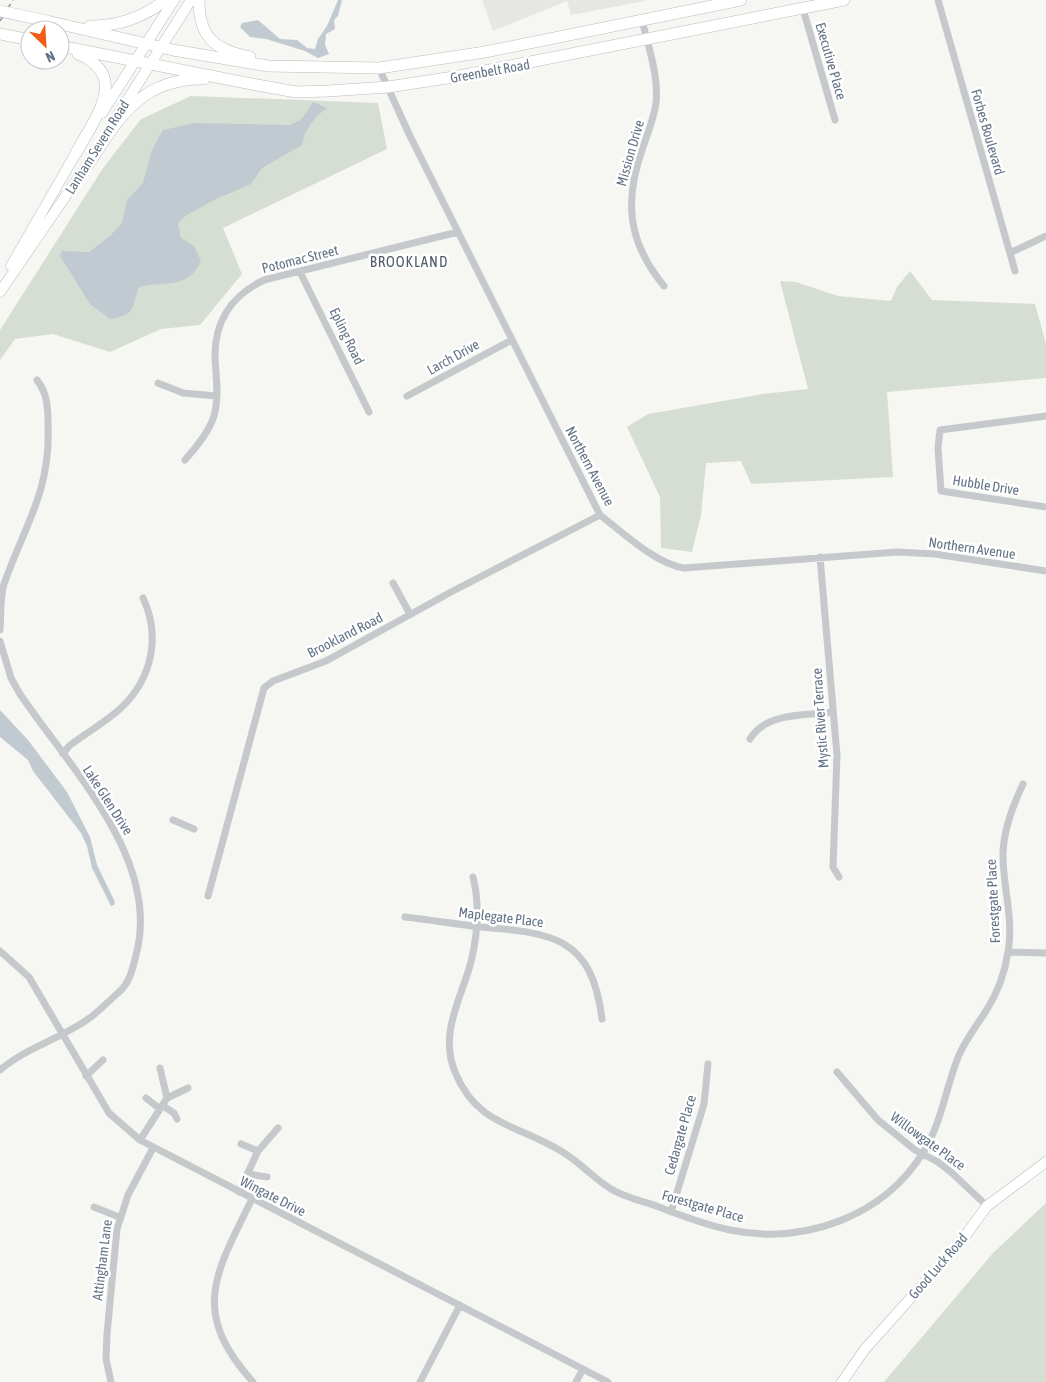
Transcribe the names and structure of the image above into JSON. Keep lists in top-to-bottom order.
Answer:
{
  "streets": {
    "main road": ["Greenbelt Road", "Lanham Severn Road", "Good Luck Road"],
    "street": [
      "Executive Place",
      "Forbes Boulevard",
      "Mission Drive",
      "Potomac Street",
      "Epling Road",
      "Larch Drive",
      "Northern Avenue",
      "Hubble Drive",
      "Brookland Road",
      "Mystic River Terrace",
      "Lake Glen Drive",
      "Forestgate Place",
      "Maplegate Place",
      "Cedargate Place",
      "Willowgate Place",
      "Wingate Drive",
      "Attingham Lane"
    ]
  },
  "crossings": [
    ["Executive Place", "Greenbelt Road"],
    ["Greenbelt Road", "Lanham Severn Road"],
    ["Greenbelt Road", "Mission Drive"],
    ["Greenbelt Road", "Northern Avenue"],
    ["Potomac Street", "Epling Road"],
    ["Potomac Street", "Northern Avenue"],
    ["Larch Drive", "Northern Avenue"],
    ["Northern Avenue", "Brookland Road"],
    ["Northern Avenue", "Mystic River Terrace"],
    ["Lake Glen Drive", "Wingate Drive"],
    ["Forestgate Place", "Maplegate Place"],
    ["Forestgate Place", "Cedargate Place"],
    ["Forestgate Place", "Willowgate Place"],
    ["Willowgate Place", "Good Luck Road"],
    ["Wingate Drive", "Attingham Lane"]
  ],
  "districts": ["BROOKLAND"],
  "north": "bottom right"
}
